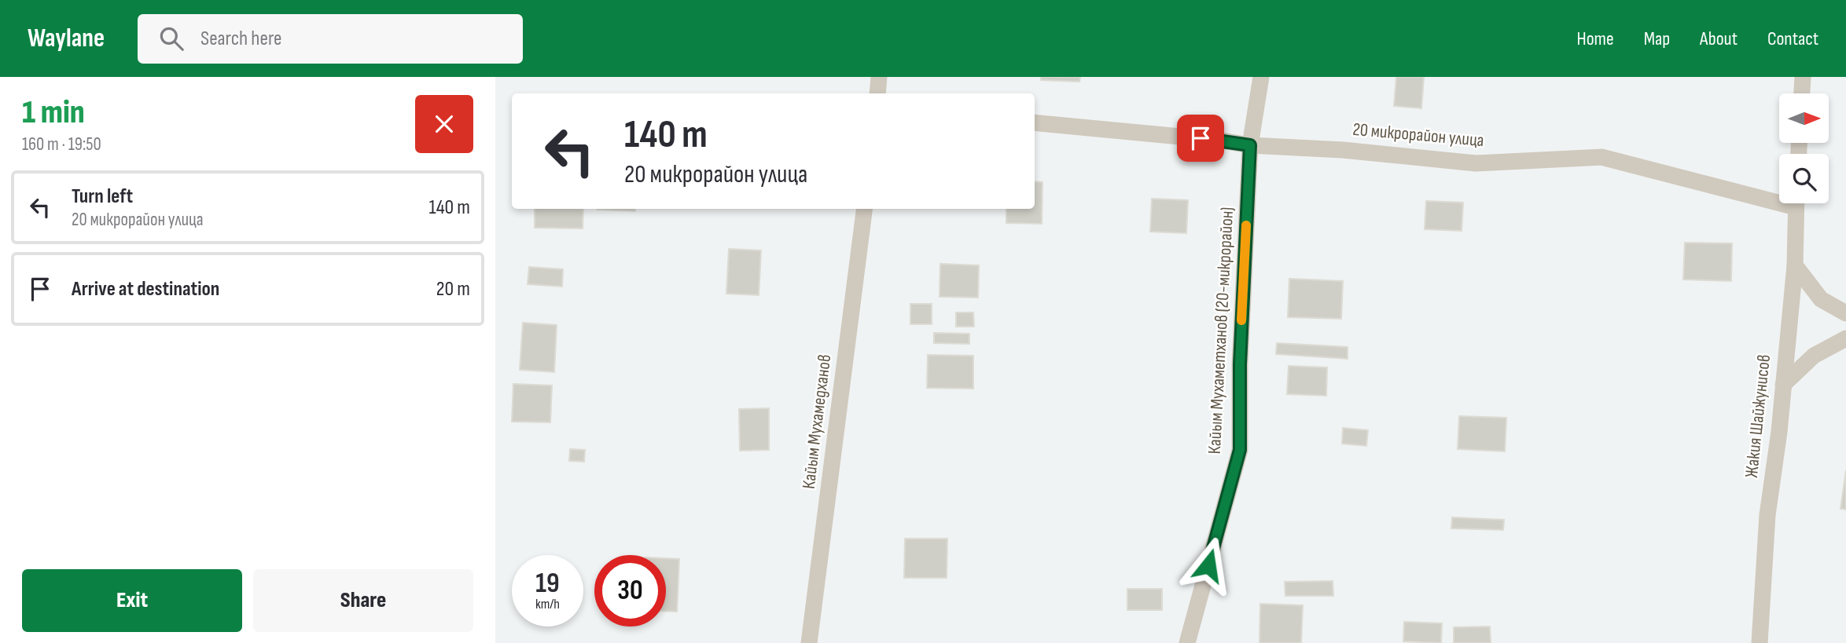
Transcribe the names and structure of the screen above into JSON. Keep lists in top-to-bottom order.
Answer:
{
  "streets": {
    "street": [
      "20 микрорайон улица",
      "Кайым Мухаметханов (20-микрорайон)",
      "Жакия Шайжунисов",
      "Кайым Мухамедханов"
    ]
  },
  "crossings": [
    ["20 микрорайон улица", "Кайым Мухаметханов (20-микрорайон)"]
  ],
  "north": "right",
  "page": {
    "header": "Waylane",
    "search": "Search here",
    "nav": [
      "Home",
      "Map",
      "About",
      "Contact"
    ],
    "heading": ["1 min", "160 m · 19:50"],
    "turn": ["140 m", "20 микрорайон улица"],
    "list": [
      {
        "name": "Turn left",
        "note": "20 микрорайон улица",
        "value": "140 m"
      },
      {
        "name": "Arrive at destination",
        "value": "20 m"
      }
    ],
    "speed": "19 km/h",
    "limit": "30",
    "buttons": ["Exit", "Share"]
  }
}
